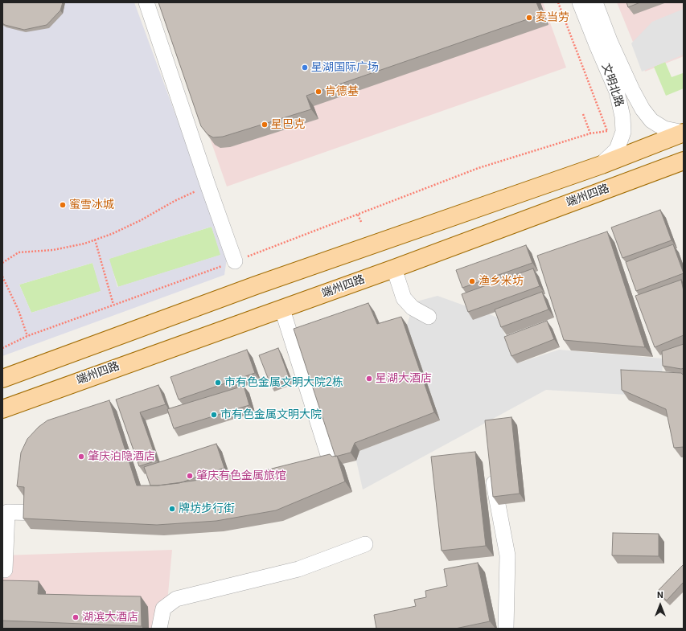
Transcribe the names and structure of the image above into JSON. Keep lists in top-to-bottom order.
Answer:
{
  "streets": {
    "main road": ["端州四路"],
    "street": ["文明北路"]
  },
  "places": [
    "麦当劳",
    "星湖国际广场",
    "肯德基",
    "星巴克",
    "蜜雪冰城",
    "渔乡米坊",
    "星湖大酒店",
    "市有色金属文明大院2栋",
    "市有色金属文明大院",
    "肇庆泊隐酒店",
    "肇庆有色金属旅馆",
    "牌坊步行街",
    "湖滨大酒店"
  ],
  "north": "top"
}
